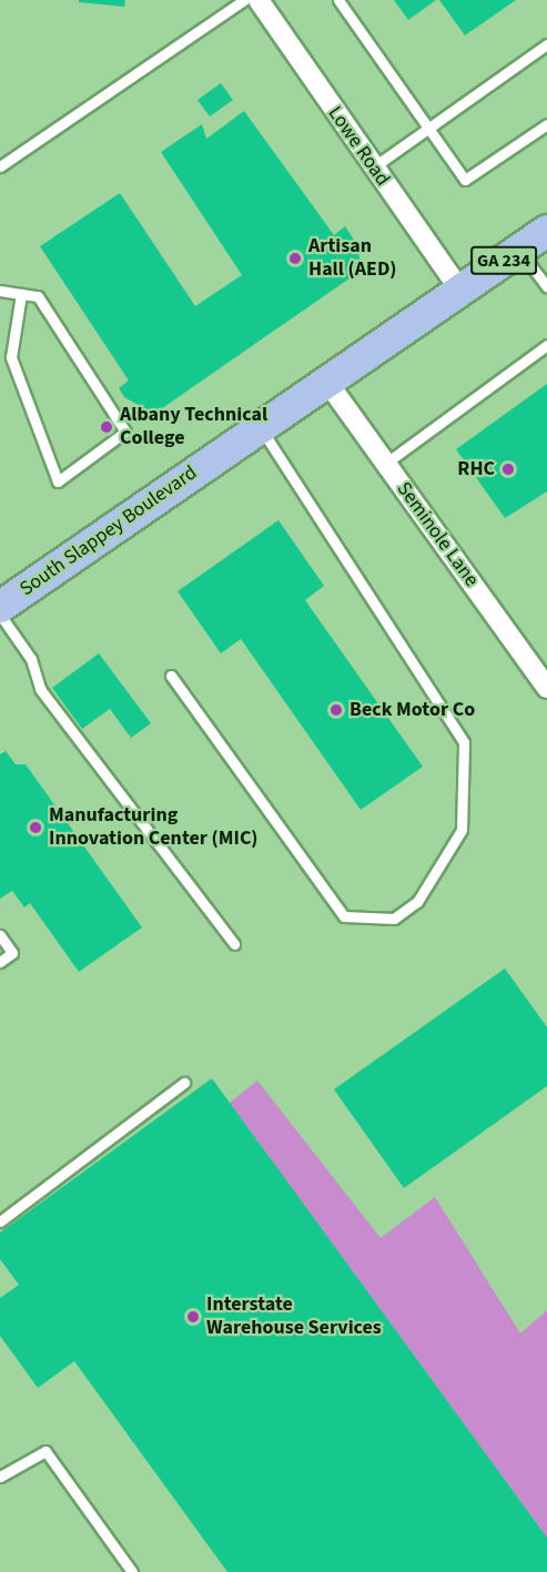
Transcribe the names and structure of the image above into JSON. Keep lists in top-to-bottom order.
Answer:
{
  "streets": {
    "main road": ["GA 234", "South Slappey Boulevard"],
    "street": ["Lowe Road", "Seminole Lane"]
  },
  "crossings": [
    ["Lowe Road", "South Slappey Boulevard"],
    ["South Slappey Boulevard", "Seminole Lane"]
  ],
  "places": [
    "Artisan Hall (AED)",
    "Albany Technical College",
    "RHC",
    "Beck Motor Co",
    "Manufacturing Innovation Center (MIC)",
    "Interstate Warehouse Services"
  ]
}
